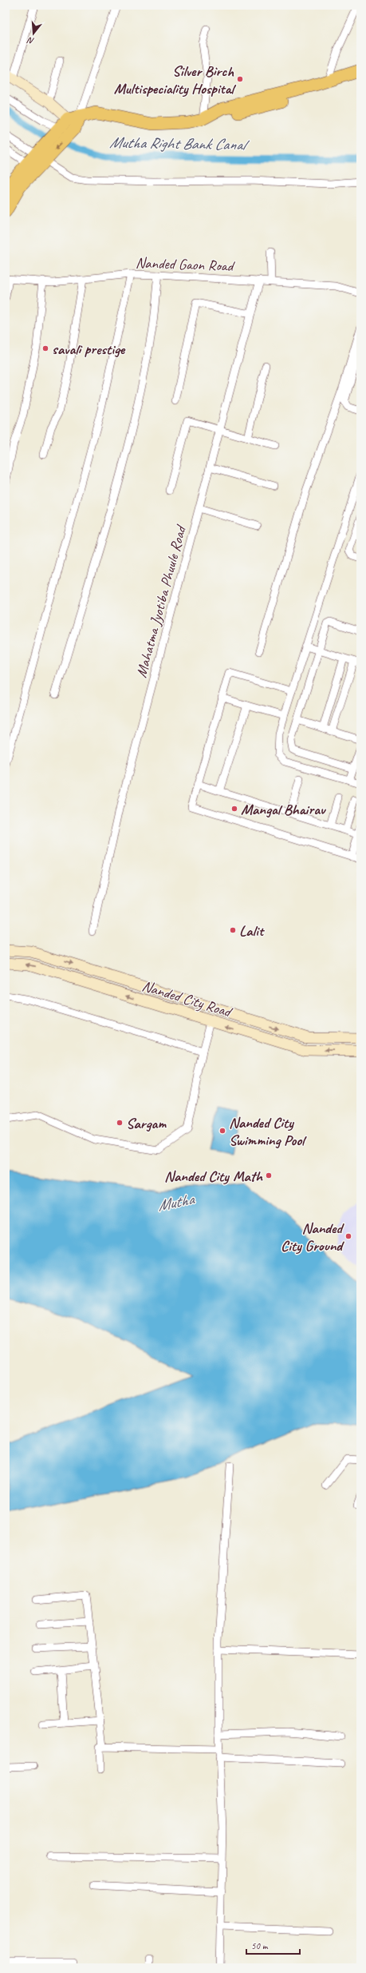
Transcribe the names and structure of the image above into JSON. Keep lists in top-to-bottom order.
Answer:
{
  "streets": {
    "street": ["Nanded Gaon Road", "Mahatma Jyotiba Phuule Road", "Nanded City Road"]
  },
  "crossings": [
    ["Nanded Gaon Road", "Mahatma Jyotiba Phuule Road"]
  ],
  "water": ["Mutha Right Bank Canal", "Mutha"],
  "places": [
    "Silver Birch Multispeciality Hospital",
    "savali prestige",
    "Mangal Bhairav",
    "Lalit",
    "Sargam",
    "Nanded City Swimming Pool",
    "Nanded City Math",
    "Nanded City Ground"
  ],
  "scale_bar": "50 m",
  "north": "bottom"
}
